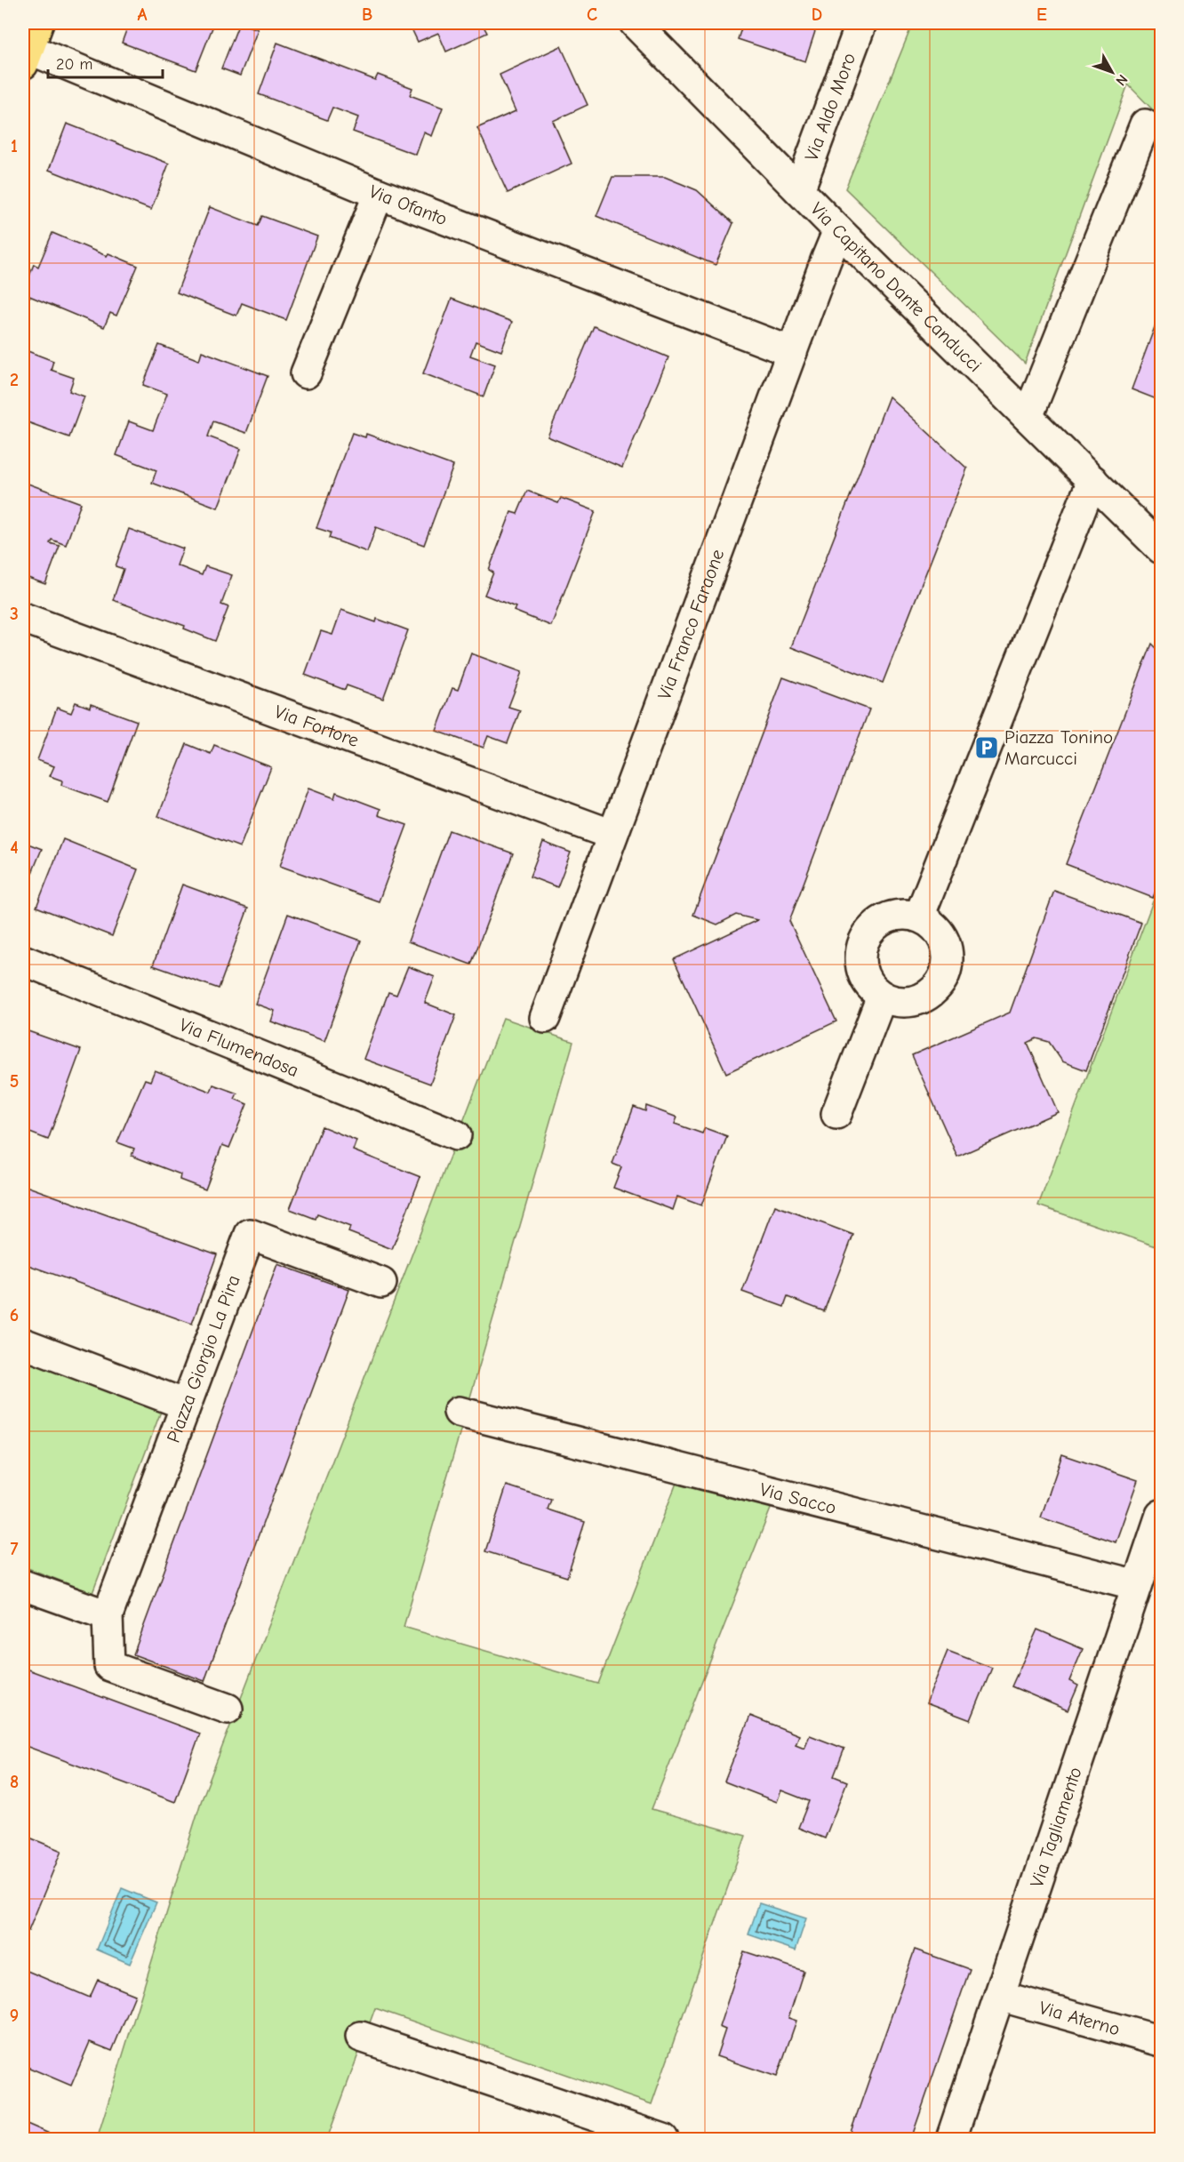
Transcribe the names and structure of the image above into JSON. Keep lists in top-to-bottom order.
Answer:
{
  "streets": {
    "street": [
      "Via Aldo Moro",
      "Via Ofanto",
      "Via Capitano Dante Canducci",
      "Via Franco Faraone",
      "Via Fortore",
      "Via Flumendosa",
      "Piazza Giorgio La Pira",
      "Via Sacco",
      "Via Tagliamento",
      "Via Aterno"
    ]
  },
  "crossings": [
    ["Via Aldo Moro", "Via Capitano Dante Canducci"],
    ["Via Ofanto", "Via Franco Faraone"],
    ["Via Capitano Dante Canducci", "Via Franco Faraone"],
    ["Via Franco Faraone", "Via Fortore"],
    ["Via Sacco", "Via Tagliamento"],
    ["Via Tagliamento", "Via Aterno"]
  ],
  "places": {
    "parking": ["Piazza Tonino Marcucci"]
  },
  "scale_bar": "20 m",
  "north": "bottom right",
  "grid": {
    "columns": [
      "A",
      "B",
      "C",
      "D",
      "E"
    ],
    "rows": [
      "1",
      "2",
      "3",
      "4",
      "5",
      "6",
      "7",
      "8",
      "9"
    ]
  }
}
